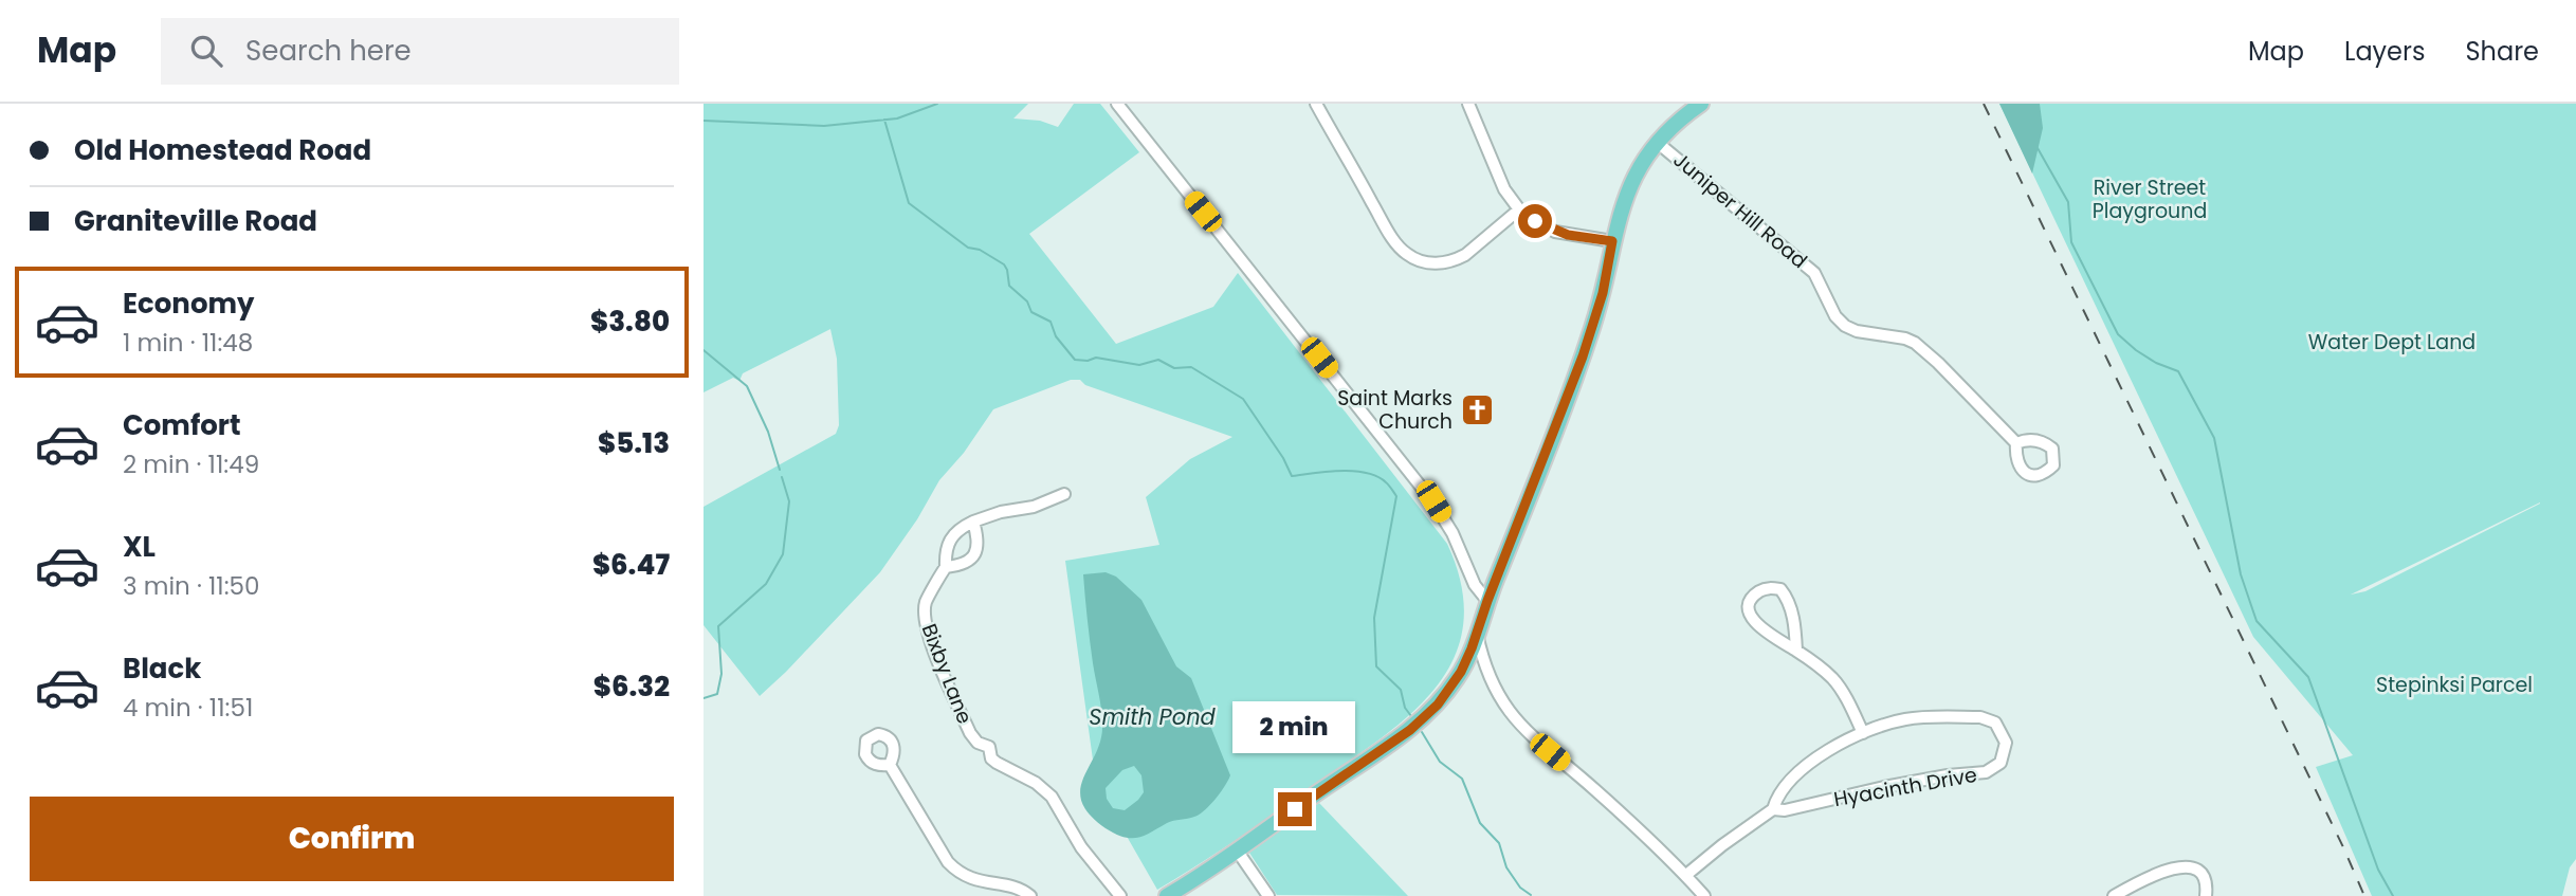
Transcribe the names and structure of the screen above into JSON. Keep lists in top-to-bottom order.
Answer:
{
  "streets": {
    "street": ["Juniper Hill Road", "Bixby Lane", "Hyacinth Drive"]
  },
  "water": ["Smith Pond"],
  "parks": ["River Street Playground", "Water Dept Land", "Stepinksi Parcel"],
  "places": {
    "church": ["Saint Marks Church"]
  },
  "page": {
    "header": "Map",
    "search": "Search here",
    "nav": ["Map", "Layers", "Share"],
    "banner": ["Old Homestead Road", "Graniteville Road"],
    "list": [
      {
        "name": "Economy",
        "note": "1 min · 11:48",
        "value": "$3.80"
      },
      {
        "name": "Comfort",
        "note": "2 min · 11:49",
        "value": "$5.13"
      },
      {
        "name": "XL",
        "note": "3 min · 11:50",
        "value": "$6.47"
      },
      {
        "name": "Black",
        "note": "4 min · 11:51",
        "value": "$6.32"
      }
    ],
    "bubble": "2 min",
    "buttons": "Confirm"
  }
}
